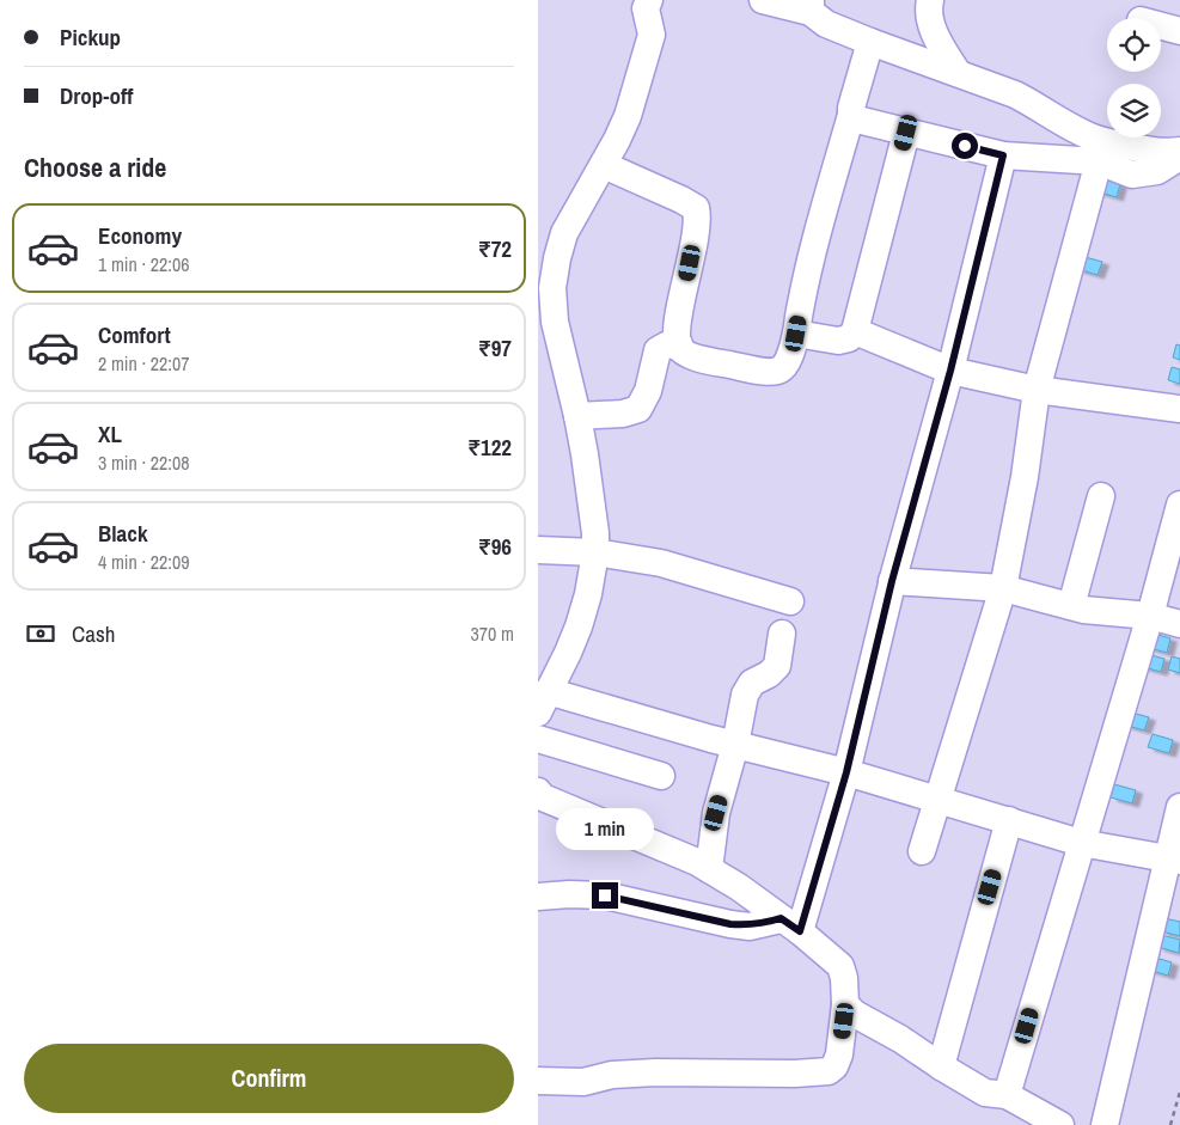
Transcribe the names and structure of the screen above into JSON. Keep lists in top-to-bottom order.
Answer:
{
  "page": {
    "banner": ["Pickup", "Drop-off"],
    "heading": "Choose a ride",
    "list": [
      {
        "name": "Economy",
        "note": "1 min · 22:06",
        "value": "₹72"
      },
      {
        "name": "Comfort",
        "note": "2 min · 22:07",
        "value": "₹97"
      },
      {
        "name": "XL",
        "note": "3 min · 22:08",
        "value": "₹122"
      },
      {
        "name": "Black",
        "note": "4 min · 22:09",
        "value": "₹96"
      }
    ],
    "pay": ["Cash", "370 m"],
    "bubble": "1 min",
    "buttons": "Confirm"
  }
}
